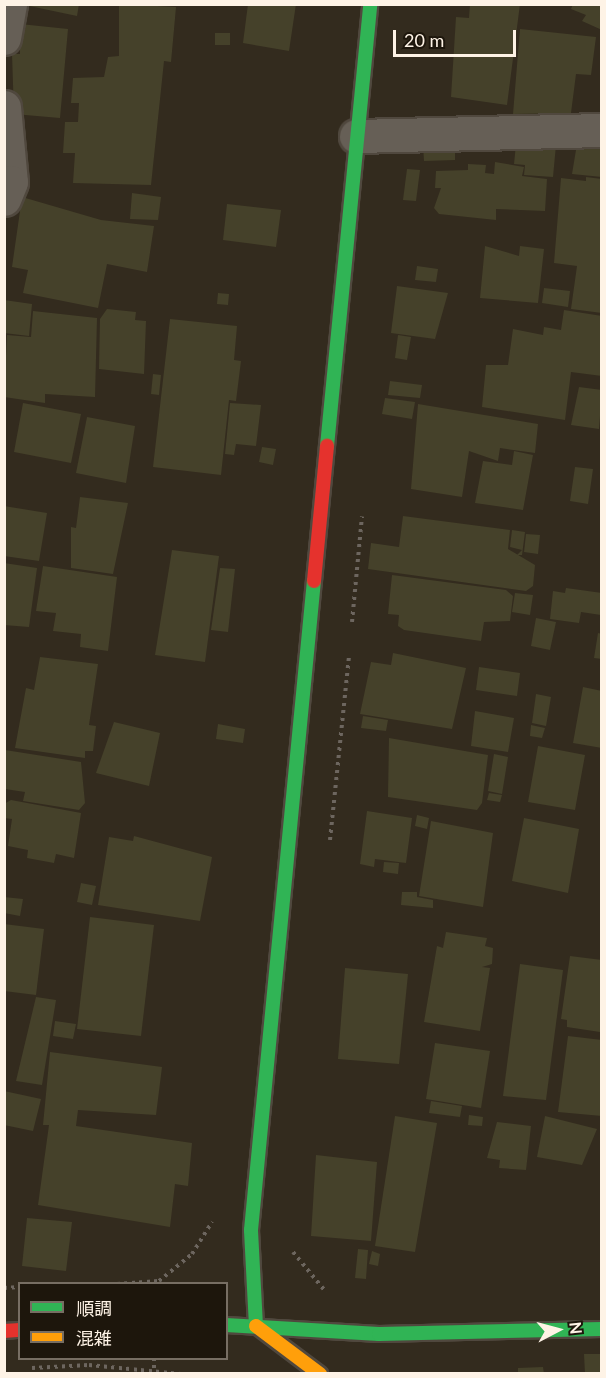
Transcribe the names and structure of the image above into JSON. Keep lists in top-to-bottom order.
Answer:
{
  "legend": ["順調", "混雑"],
  "scale_bar": "20 m",
  "north": "right"
}
